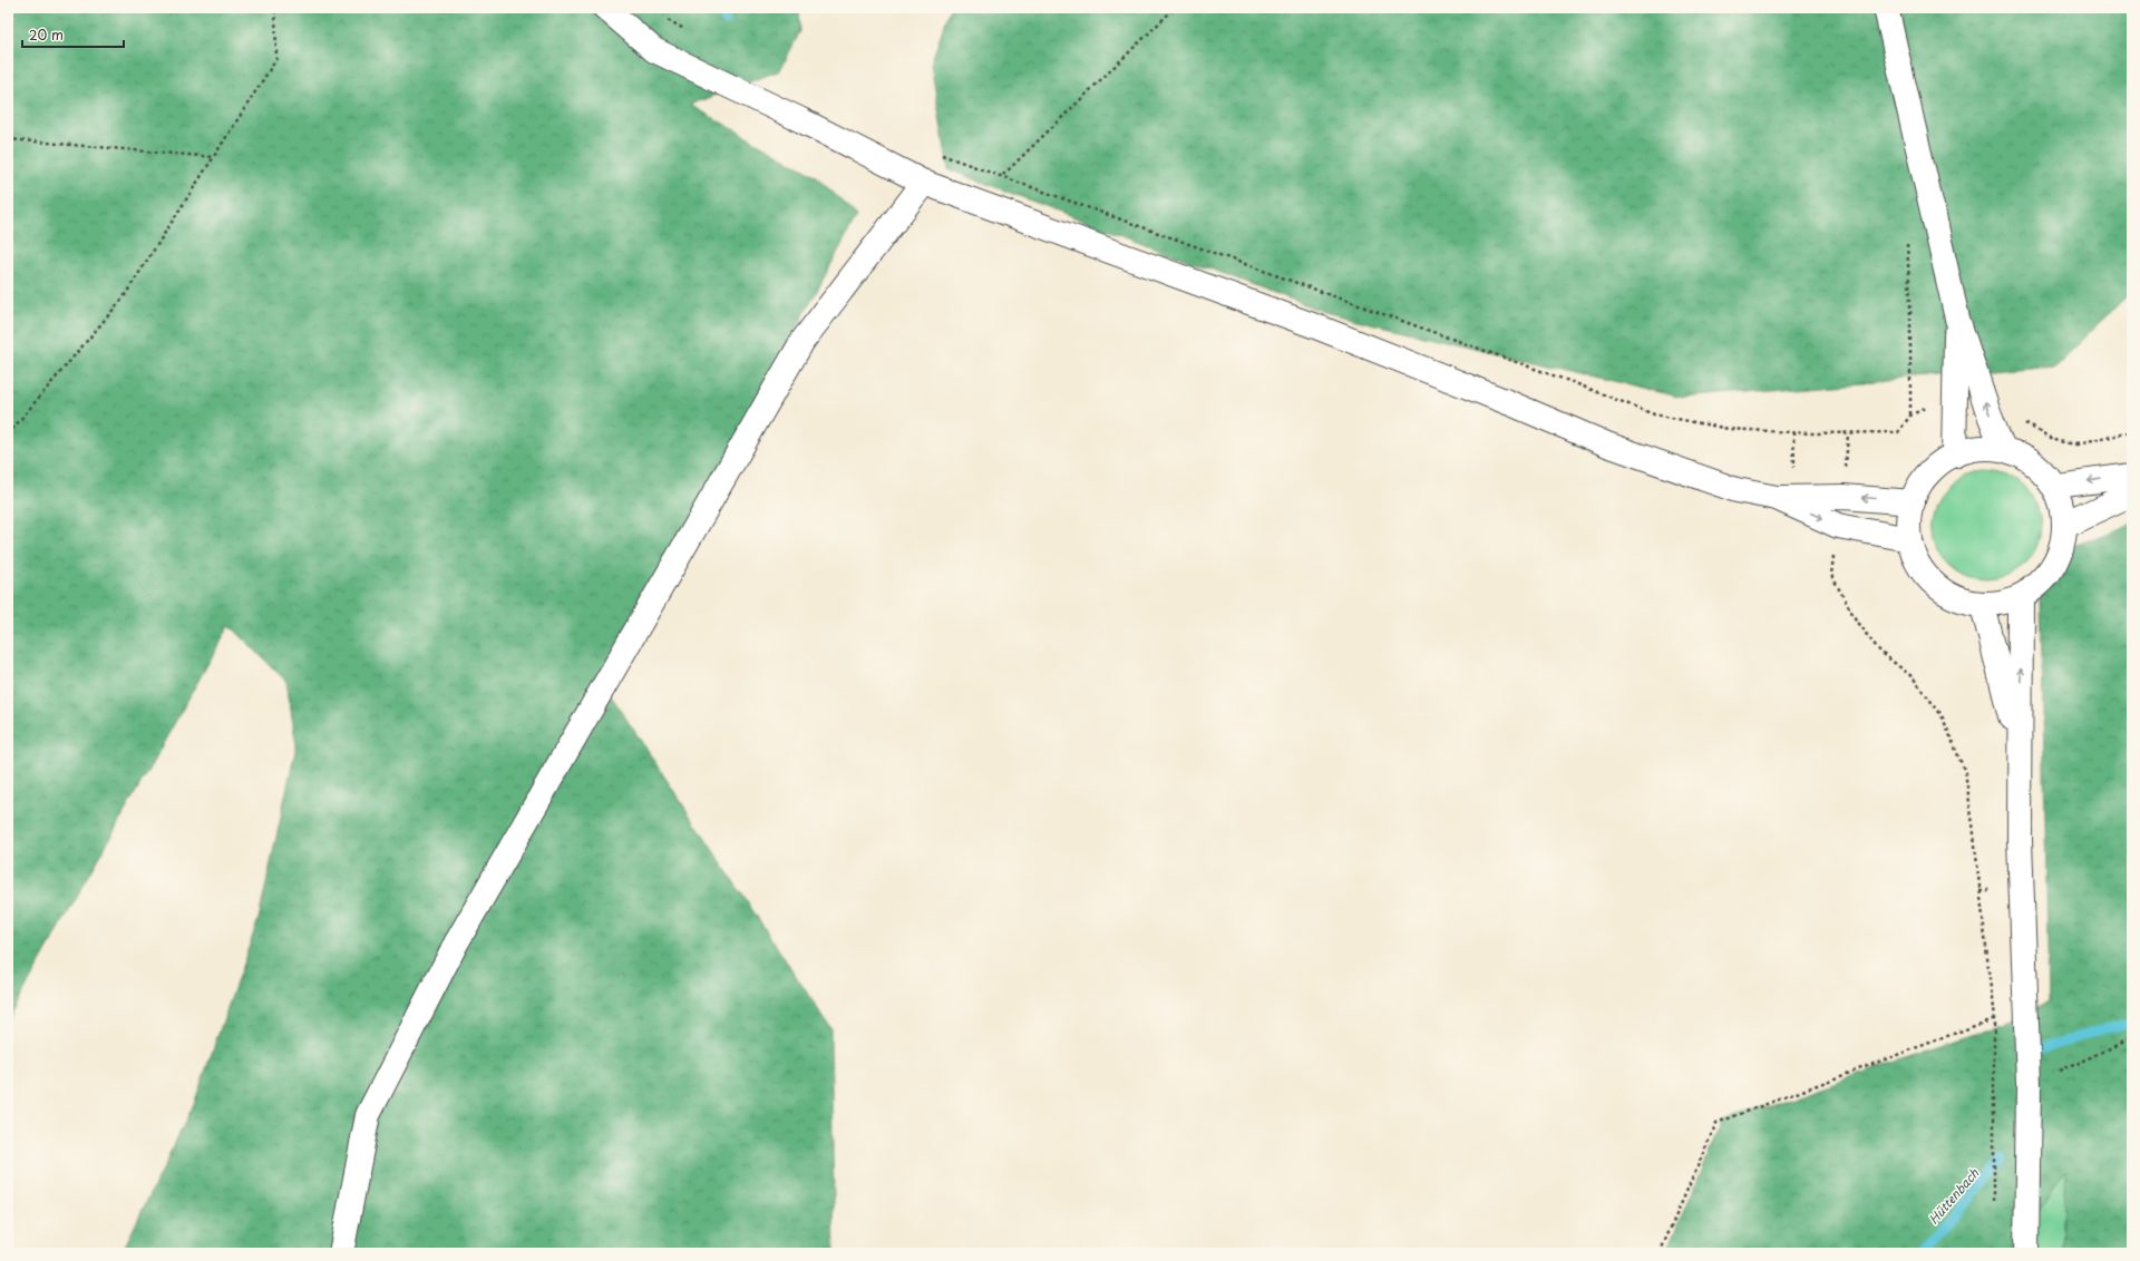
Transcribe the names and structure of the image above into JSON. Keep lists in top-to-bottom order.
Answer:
{
  "water": ["Hüttenbach"],
  "scale_bar": "20 m"
}
